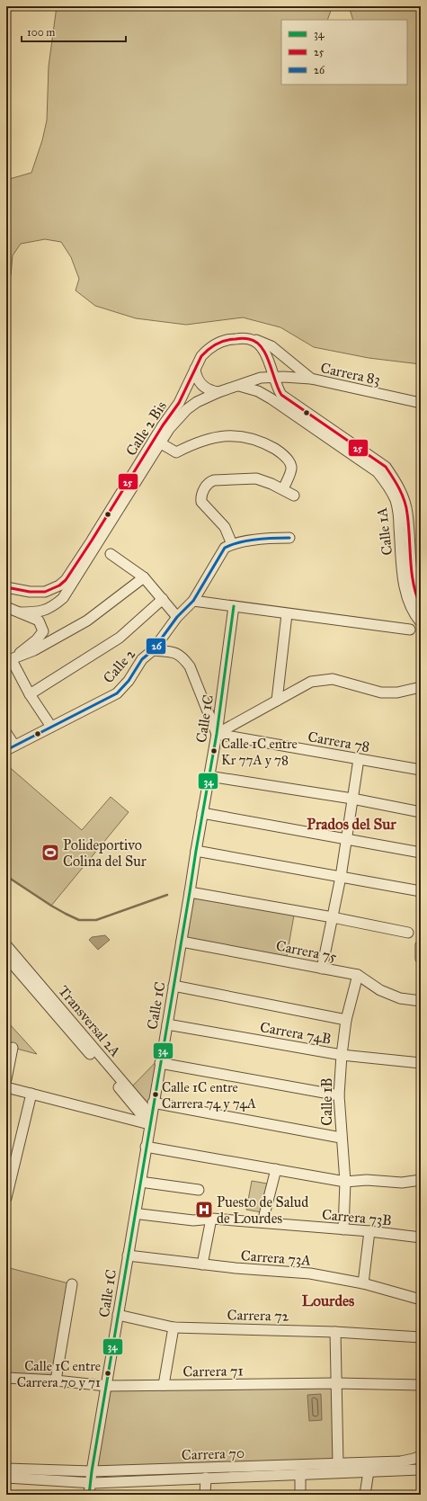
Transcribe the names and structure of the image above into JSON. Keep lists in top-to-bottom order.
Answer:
{
  "streets": {
    "street": [
      "Carrera 83",
      "Calle 2 Bis",
      "Calle 1A",
      "Calle 2",
      "Calle 1C",
      "Carrera 78",
      "Carrera 75",
      "Transversal 2A",
      "Carrera 74B",
      "Calle 1B",
      "Carrera 73B",
      "Carrera 73A",
      "Carrera 72",
      "Carrera 71",
      "Carrera 70"
    ]
  },
  "crossings": [
    ["Carrera 83", "Calle 2 Bis"],
    ["Carrera 83", "Calle 1A"],
    ["Calle 2 Bis", "Calle 1A"],
    ["Calle 1C", "Carrera 78"],
    ["Calle 1C", "Carrera 75"],
    ["Calle 1C", "Transversal 2A"],
    ["Calle 1C", "Carrera 74B"],
    ["Calle 1C", "Carrera 73A"],
    ["Calle 1C", "Carrera 72"],
    ["Calle 1C", "Carrera 71"],
    ["Calle 1C", "Carrera 70"],
    ["Carrera 75", "Calle 1B"],
    ["Carrera 74B", "Calle 1B"],
    ["Calle 1B", "Carrera 73B"]
  ],
  "districts": ["Prados del Sur", "Lourdes"],
  "places": {
    "other": ["Calle 1C entre Kr 77A y 78", "Calle 1C entre Carrera 74 y 74A", "Calle 1C entre Carrera 70 y 71"],
    "sports": ["Polideportivo Colina del Sur"],
    "hospital": ["Puesto de Salud de Lourdes"]
  },
  "lines": ["transit line 25", "transit line 26", "transit line 34"],
  "legend": ["34", "25", "26"],
  "scale_bar": "100 m"
}
